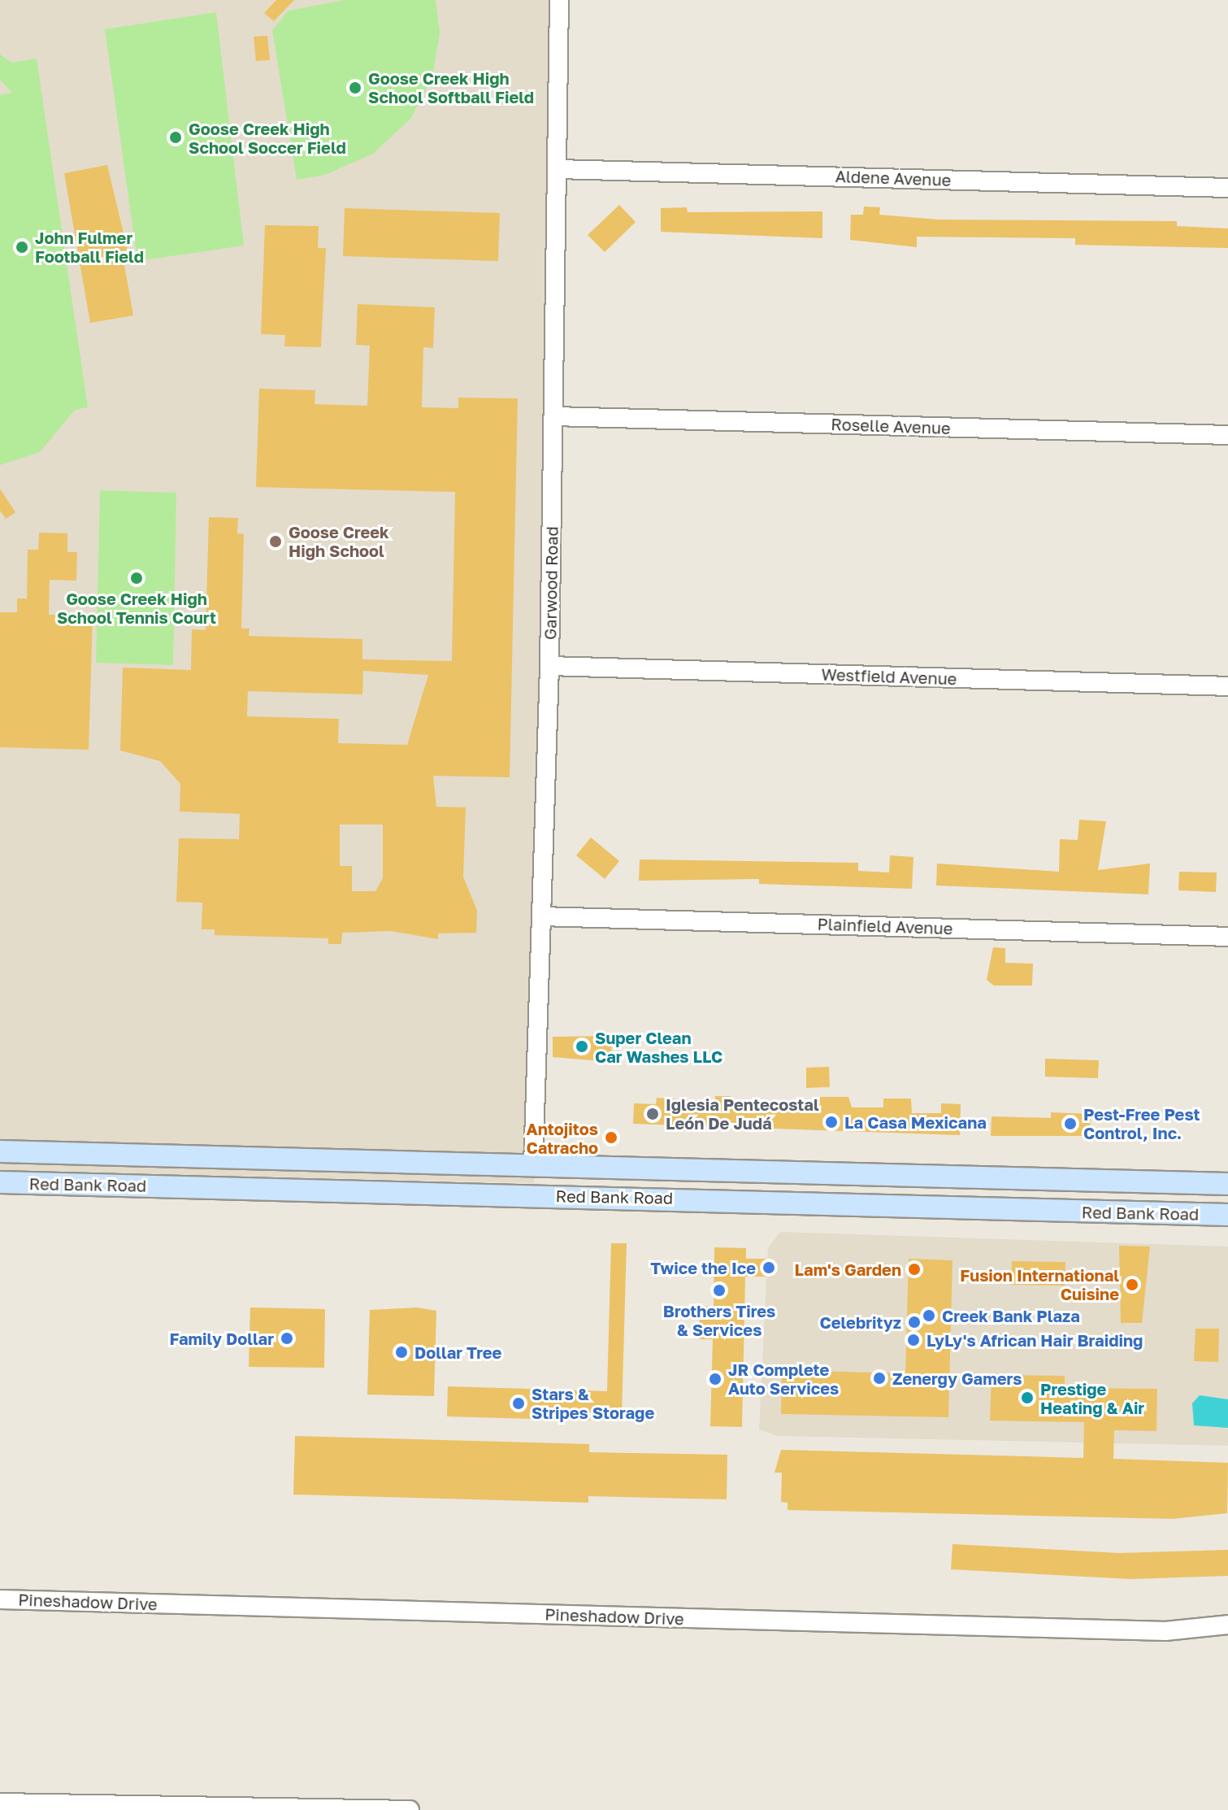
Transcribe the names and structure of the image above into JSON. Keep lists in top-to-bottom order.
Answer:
{
  "streets": {
    "main road": ["Red Bank Road"],
    "street": [
      "Aldene Avenue",
      "Roselle Avenue",
      "Garwood Road",
      "Westfield Avenue",
      "Plainfield Avenue",
      "Pineshadow Drive"
    ]
  },
  "crossings": [
    ["Aldene Avenue", "Garwood Road"],
    ["Roselle Avenue", "Garwood Road"],
    ["Garwood Road", "Westfield Avenue"],
    ["Garwood Road", "Plainfield Avenue"],
    ["Garwood Road", "Red Bank Road"]
  ],
  "places": [
    "Goose Creek High School Softball Field",
    "Goose Creek High School Soccer Field",
    "John Fulmer Football Field",
    "Goose Creek High School",
    "Goose Creek High School Tennis Court",
    "Super Clean Car Washes LLC",
    "Iglesia Pentecostal León De Judá",
    "La Casa Mexicana",
    "Pest-Free Pest Control, Inc.",
    "Antojitos Catracho",
    "Twice the Ice",
    "Lam's Garden",
    "Fusion International Cuisine",
    "Brothers Tires & Services",
    "Creek Bank Plaza",
    "Celebrityz",
    "Family Dollar",
    "LyLy's African Hair Braiding",
    "Dollar Tree",
    "Zenergy Gamers",
    "JR Complete Auto Services",
    "Prestige Heating & Air",
    "Stars & Stripes Storage"
  ]
}
